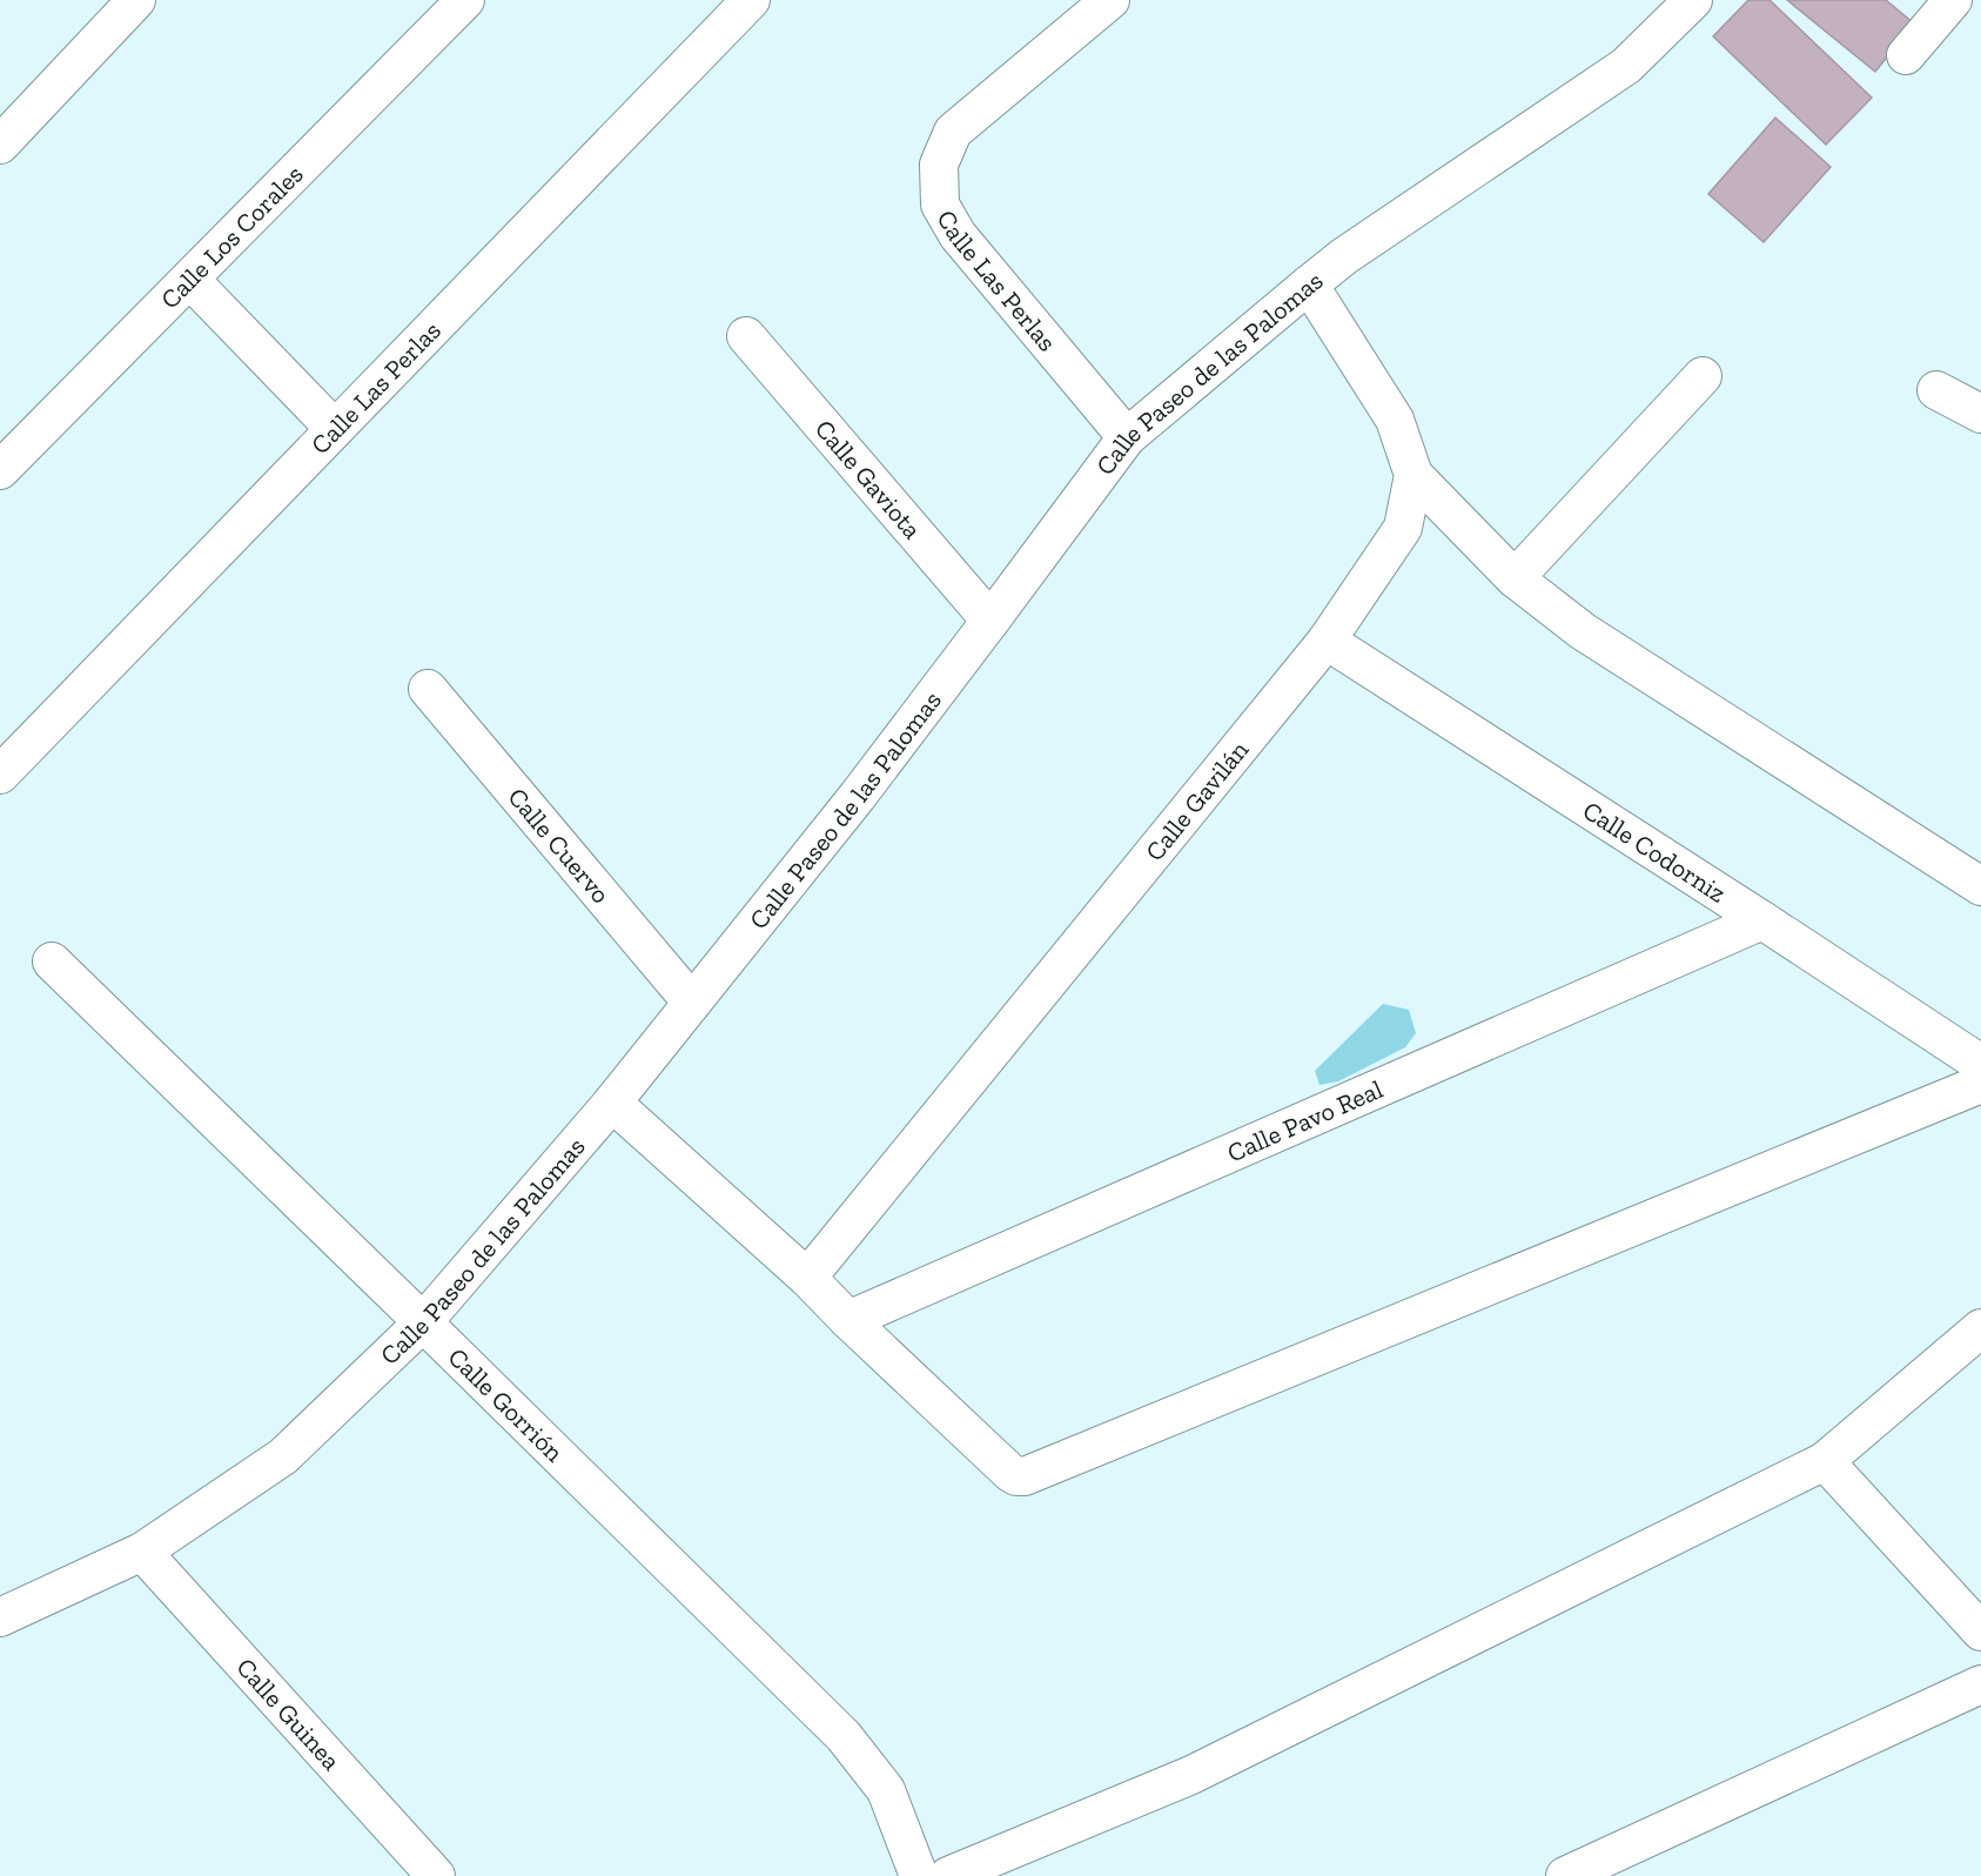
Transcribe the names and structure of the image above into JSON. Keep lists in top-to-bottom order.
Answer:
{
  "streets": {
    "street": [
      "Calle Los Corales",
      "Calle Las Perlas",
      "Calle Paseo de las Palomas",
      "Calle Gaviota",
      "Calle Gavilán",
      "Calle Cuervo",
      "Calle Codorniz",
      "Calle Pavo Real",
      "Calle Gorrión",
      "Calle Guinea"
    ]
  },
  "crossings": [
    ["Calle Las Perlas", "Calle Paseo de las Palomas"],
    ["Calle Paseo de las Palomas", "Calle Gaviota"],
    ["Calle Paseo de las Palomas", "Calle Cuervo"],
    ["Calle Paseo de las Palomas", "Calle Gorrión"],
    ["Calle Paseo de las Palomas", "Calle Guinea"],
    ["Calle Gavilán", "Calle Codorniz"],
    ["Calle Codorniz", "Calle Pavo Real"]
  ]
}
